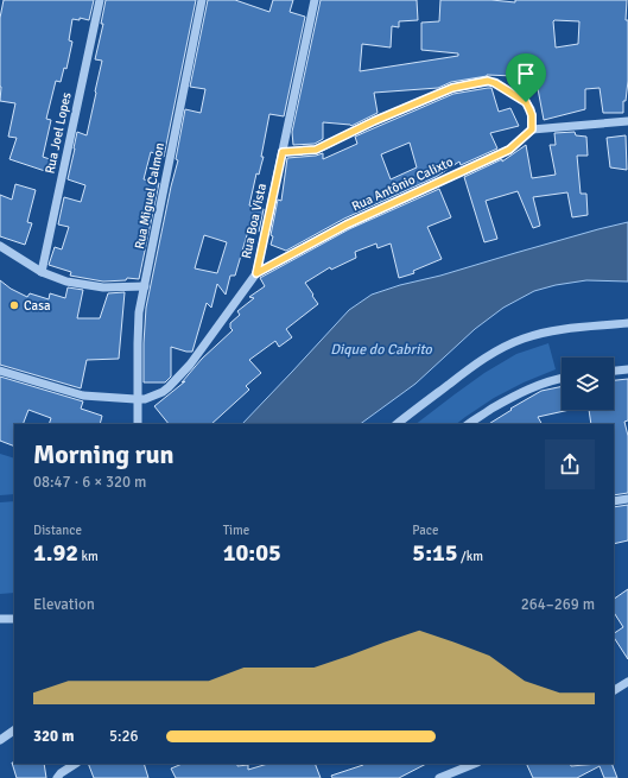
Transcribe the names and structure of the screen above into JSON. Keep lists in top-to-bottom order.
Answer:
{
  "streets": {
    "street": [
      "Rua Joel Lopes",
      "Rua Antônio Calixto",
      "Rua Miguel Calmon",
      "Rua Boa Vista"
    ]
  },
  "crossings": [
    ["Rua Antônio Calixto", "Rua Boa Vista"],
    ["Rua Miguel Calmon", "Rua Boa Vista"]
  ],
  "water": ["Dique do Cabrito"],
  "places": ["Casa"],
  "page": {
    "heading": ["Morning run", "08:47 · 6 × 320 m"],
    "stats": [
      ["Distance", "1.92 km"],
      ["Time", "10:05"],
      ["Pace", "5:15 /km"]
    ],
    "chart": ["Elevation", "264–269 m"],
    "list": [
      {
        "name": "320 m",
        "note": "5:26"
      }
    ]
  }
}
